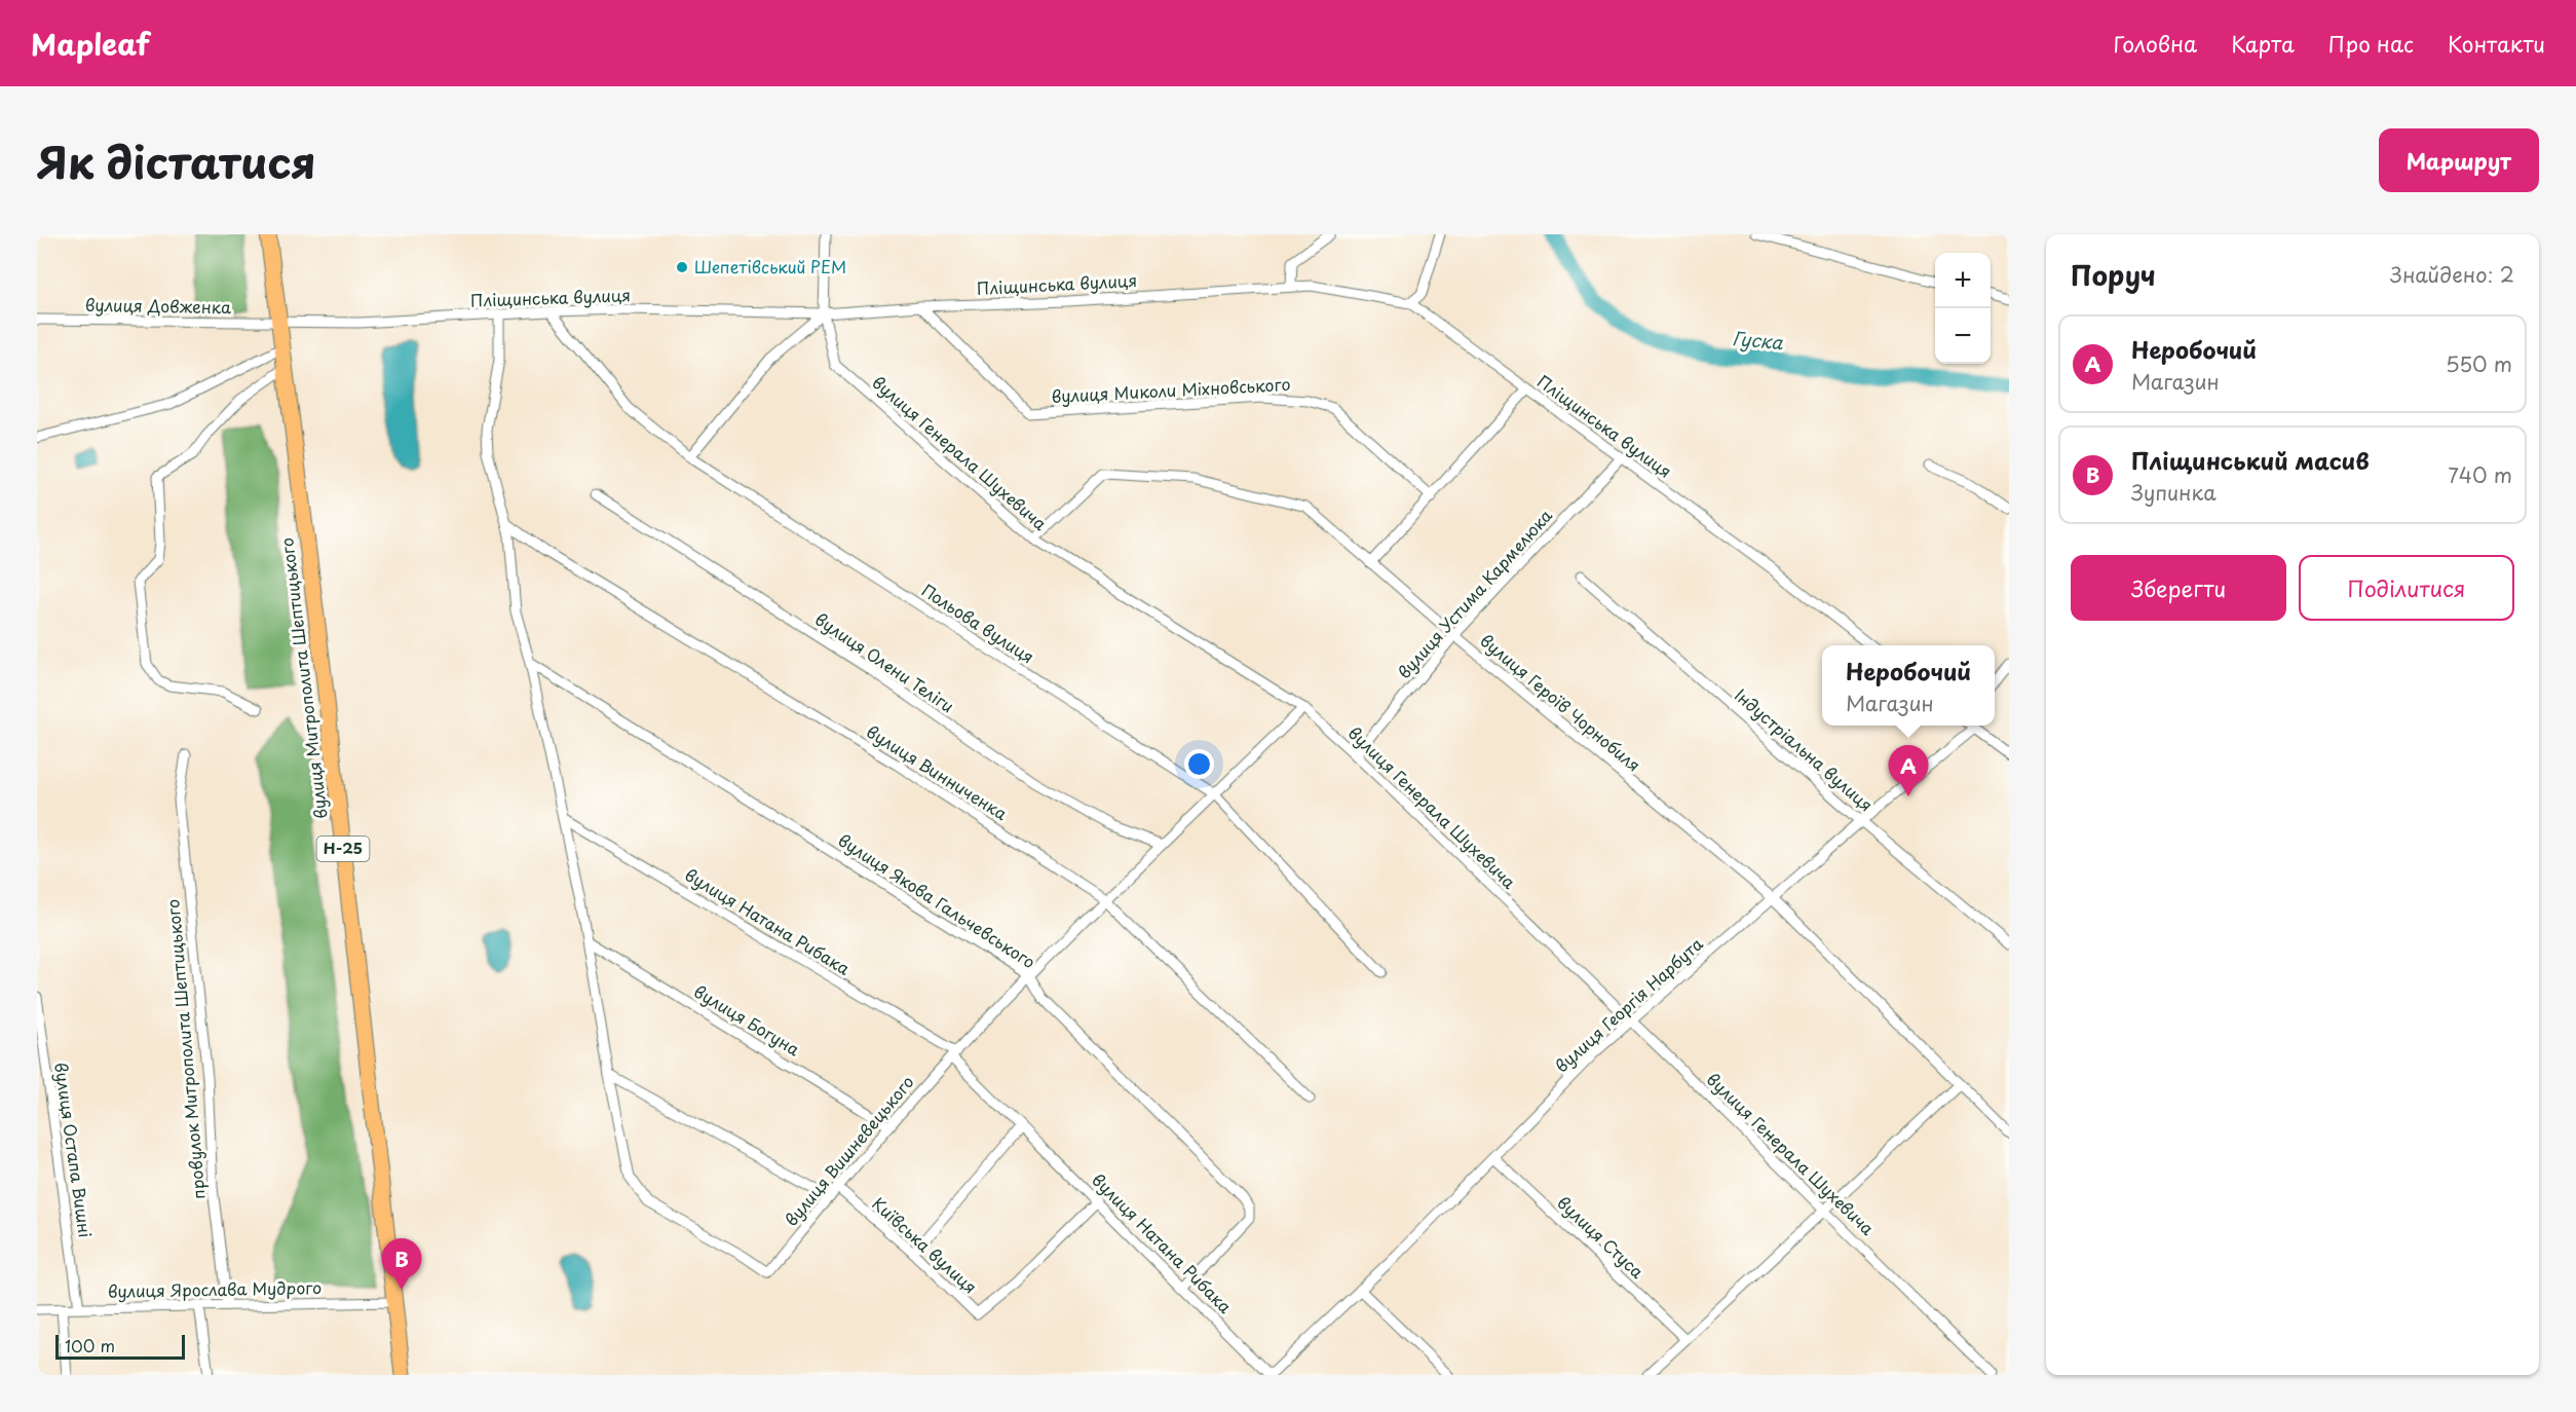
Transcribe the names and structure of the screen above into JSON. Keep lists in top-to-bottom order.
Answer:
{
  "streets": {
    "main road": ["вулиця Митрополита Шептицького", "Н-25"],
    "street": [
      "Пліщинська вулиця",
      "вулиця Довженка",
      "вулиця Миколи Міхновського",
      "вулиця Генерала Шухевича",
      "вулиця Устима Кармелюка",
      "Польова вулиця",
      "вулиця Олени Теліги",
      "вулиця Героїв Чорнобиля",
      "Індустріальна вулиця",
      "вулиця Винниченка",
      "вулиця Якова Гальчевського",
      "вулиця Натана Рибака",
      "вулиця Георгія Нарбута",
      "вулиця Богуна",
      "провулок Митрополита Шептицького",
      "вулиця Остапа Вишні",
      "вулиця Вишневецького",
      "вулиця Стуса",
      "Київська вулиця",
      "вулиця Ярослава Мудрого"
    ]
  },
  "crossings": [
    ["Пліщинська вулиця", "вулиця Довженка"],
    ["Пліщинська вулиця", "вулиця Миколи Міхновського"],
    ["Пліщинська вулиця", "вулиця Генерала Шухевича"],
    ["Пліщинська вулиця", "вулиця Устима Кармелюка"],
    ["Пліщинська вулиця", "Польова вулиця"],
    ["Пліщинська вулиця", "вулиця Митрополита Шептицького"],
    ["вулиця Довженка", "вулиця Митрополита Шептицького"],
    ["вулиця Генерала Шухевича", "вулиця Устима Кармелюка"],
    ["вулиця Генерала Шухевича", "вулиця Героїв Чорнобиля"],
    ["вулиця Генерала Шухевича", "вулиця Георгія Нарбута"],
    ["вулиця Устима Кармелюка", "вулиця Героїв Чорнобиля"],
    ["вулиця Митрополита Шептицького", "вулиця Ярослава Мудрого"],
    ["вулиця Героїв Чорнобиля", "вулиця Георгія Нарбута"],
    ["Індустріальна вулиця", "вулиця Георгія Нарбута"],
    ["вулиця Якова Гальчевського", "вулиця Натана Рибака"],
    ["вулиця Натана Рибака", "вулиця Георгія Нарбута"],
    ["вулиця Натана Рибака", "вулиця Вишневецького"],
    ["вулиця Натана Рибака", "Київська вулиця"],
    ["вулиця Георгія Нарбута", "вулиця Стуса"],
    ["вулиця Богуна", "вулиця Вишневецького"],
    ["провулок Митрополита Шептицького", "вулиця Ярослава Мудрого"],
    ["вулиця Остапа Вишні", "вулиця Ярослава Мудрого"],
    ["вулиця Вишневецького", "Київська вулиця"]
  ],
  "water": ["Гуска"],
  "places": ["Шепетівський РЕМ"],
  "scale_bar": "100 m",
  "page": {
    "header": "Mapleaf",
    "nav": [
      "Головна",
      "Карта",
      "Про нас",
      "Контакти"
    ],
    "title": "Як дістатися",
    "buttons": [
      "Маршрут",
      ["Зберегти", "Поділитися"]
    ],
    "heading": ["Поруч", "Знайдено: 2"],
    "map_buttons": ["+", "−"],
    "list": [
      {
        "mark": "A",
        "name": "Неробочий",
        "note": "Магазин",
        "value": "550 m"
      },
      {
        "mark": "B",
        "name": "Пліщинський масив",
        "note": "Зупинка",
        "value": "740 m"
      }
    ],
    "popup": ["Неробочий", "Магазин"],
    "pins": ["A", "B"],
    "scale": "100 m"
  }
}
